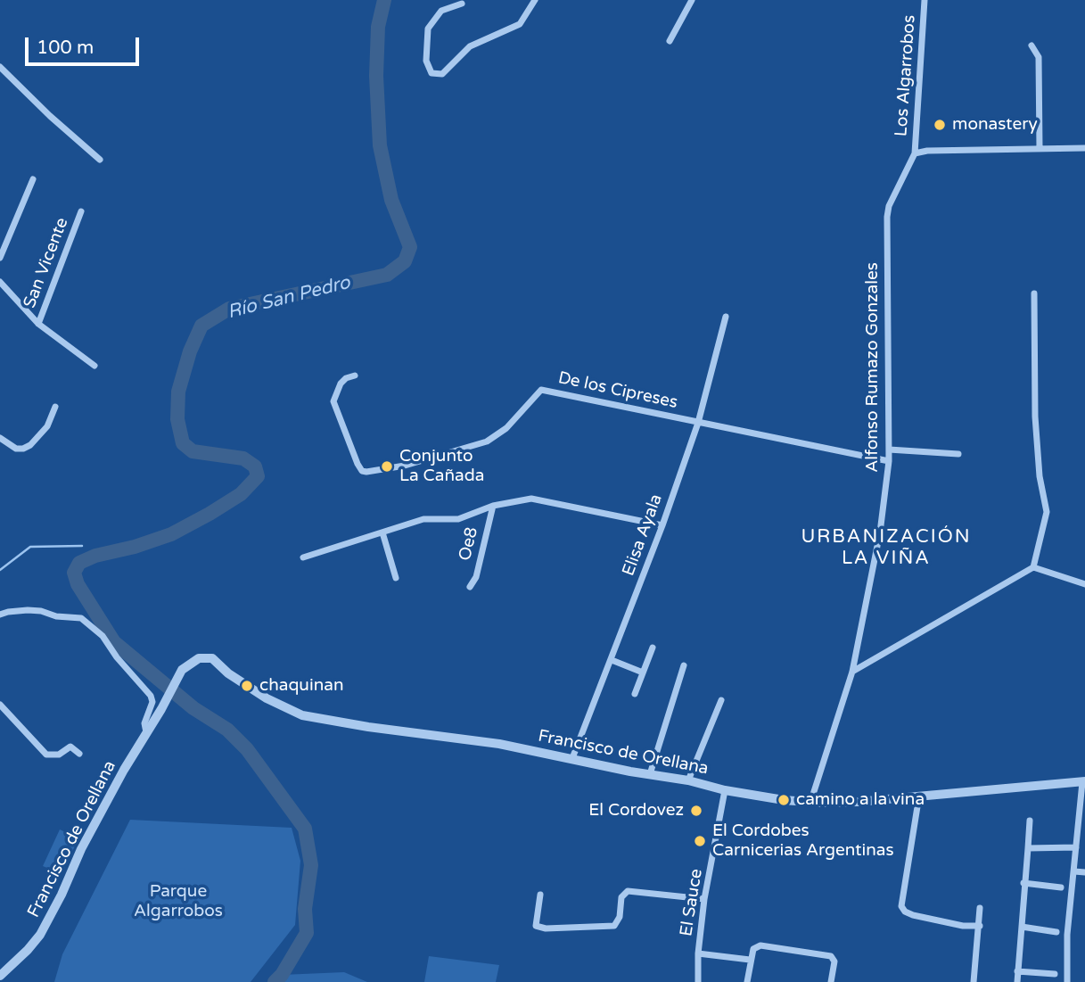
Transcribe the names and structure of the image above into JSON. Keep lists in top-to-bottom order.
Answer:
{
  "streets": {
    "street": [
      "Los Algarrobos",
      "San Vicente",
      "Alfonso Rumazo Gonzales",
      "De los Cipreses",
      "Elisa Ayala",
      "Oe8",
      "Francisco de Orellana",
      "El Sauce"
    ]
  },
  "crossings": [
    ["Los Algarrobos", "Alfonso Rumazo Gonzales"],
    ["Alfonso Rumazo Gonzales", "De los Cipreses"],
    ["Alfonso Rumazo Gonzales", "Francisco de Orellana"],
    ["De los Cipreses", "Elisa Ayala"],
    ["Elisa Ayala", "Francisco de Orellana"],
    ["Francisco de Orellana", "El Sauce"]
  ],
  "districts": ["URBANIZACIÓN LA VIÑA"],
  "water": ["Río San Pedro"],
  "parks": ["Parque Algarrobos"],
  "places": [
    "monastery",
    "Conjunto La Cañada",
    "chaquinan",
    "camino a la vina",
    "El Cordovez",
    "El Cordobes Carnicerias Argentinas"
  ],
  "scale_bar": "100 m"
}
